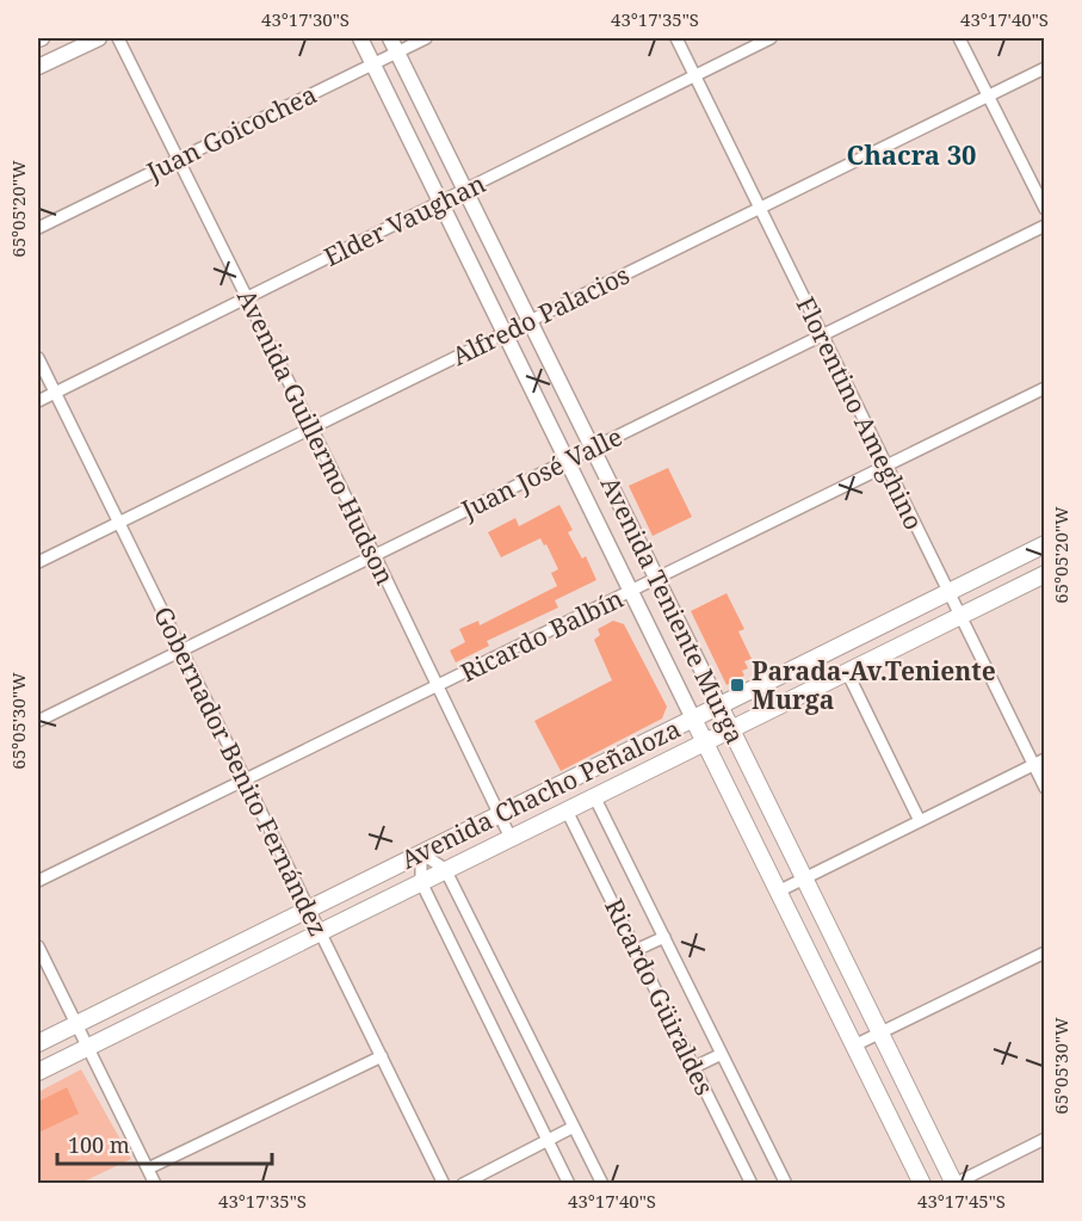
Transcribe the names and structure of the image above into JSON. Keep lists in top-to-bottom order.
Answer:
{
  "streets": {
    "main road": ["Avenida Teniente Murga", "Avenida Chacho Peñaloza"],
    "street": [
      "Juan Goicochea",
      "Elder Vaughan",
      "Alfredo Palacios",
      "Florentino Ameghino",
      "Avenida Guillermo Hudson",
      "Juan José Valle",
      "Ricardo Balbín",
      "Gobernador Benito Fernández",
      "Ricardo Güiraldes"
    ]
  },
  "crossings": [
    ["Juan Goicochea", "Avenida Guillermo Hudson"],
    ["Juan Goicochea", "Avenida Teniente Murga"],
    ["Elder Vaughan", "Florentino Ameghino"],
    ["Elder Vaughan", "Avenida Guillermo Hudson"],
    ["Elder Vaughan", "Avenida Teniente Murga"],
    ["Elder Vaughan", "Gobernador Benito Fernández"],
    ["Alfredo Palacios", "Florentino Ameghino"],
    ["Alfredo Palacios", "Avenida Guillermo Hudson"],
    ["Alfredo Palacios", "Avenida Teniente Murga"],
    ["Alfredo Palacios", "Gobernador Benito Fernández"],
    ["Florentino Ameghino", "Juan José Valle"],
    ["Florentino Ameghino", "Ricardo Balbín"],
    ["Florentino Ameghino", "Avenida Chacho Peñaloza"],
    ["Avenida Guillermo Hudson", "Juan José Valle"],
    ["Avenida Guillermo Hudson", "Ricardo Balbín"],
    ["Avenida Guillermo Hudson", "Avenida Chacho Peñaloza"],
    ["Juan José Valle", "Avenida Teniente Murga"],
    ["Juan José Valle", "Gobernador Benito Fernández"],
    ["Avenida Teniente Murga", "Ricardo Balbín"],
    ["Avenida Teniente Murga", "Avenida Chacho Peñaloza"],
    ["Ricardo Balbín", "Gobernador Benito Fernández"],
    ["Gobernador Benito Fernández", "Avenida Chacho Peñaloza"],
    ["Avenida Chacho Peñaloza", "Ricardo Güiraldes"]
  ],
  "districts": ["Chacra 30"],
  "places": {
    "transit": ["Parada-Av.Teniente Murga"]
  },
  "scale_bar": "100 m",
  "coordinates": [
    "43°17'30\"S",
    "43°17'35\"S",
    "43°17'40\"S",
    "65°05'20\"W",
    "65°05'30\"W",
    "43°17'45\"S"
  ]
}
